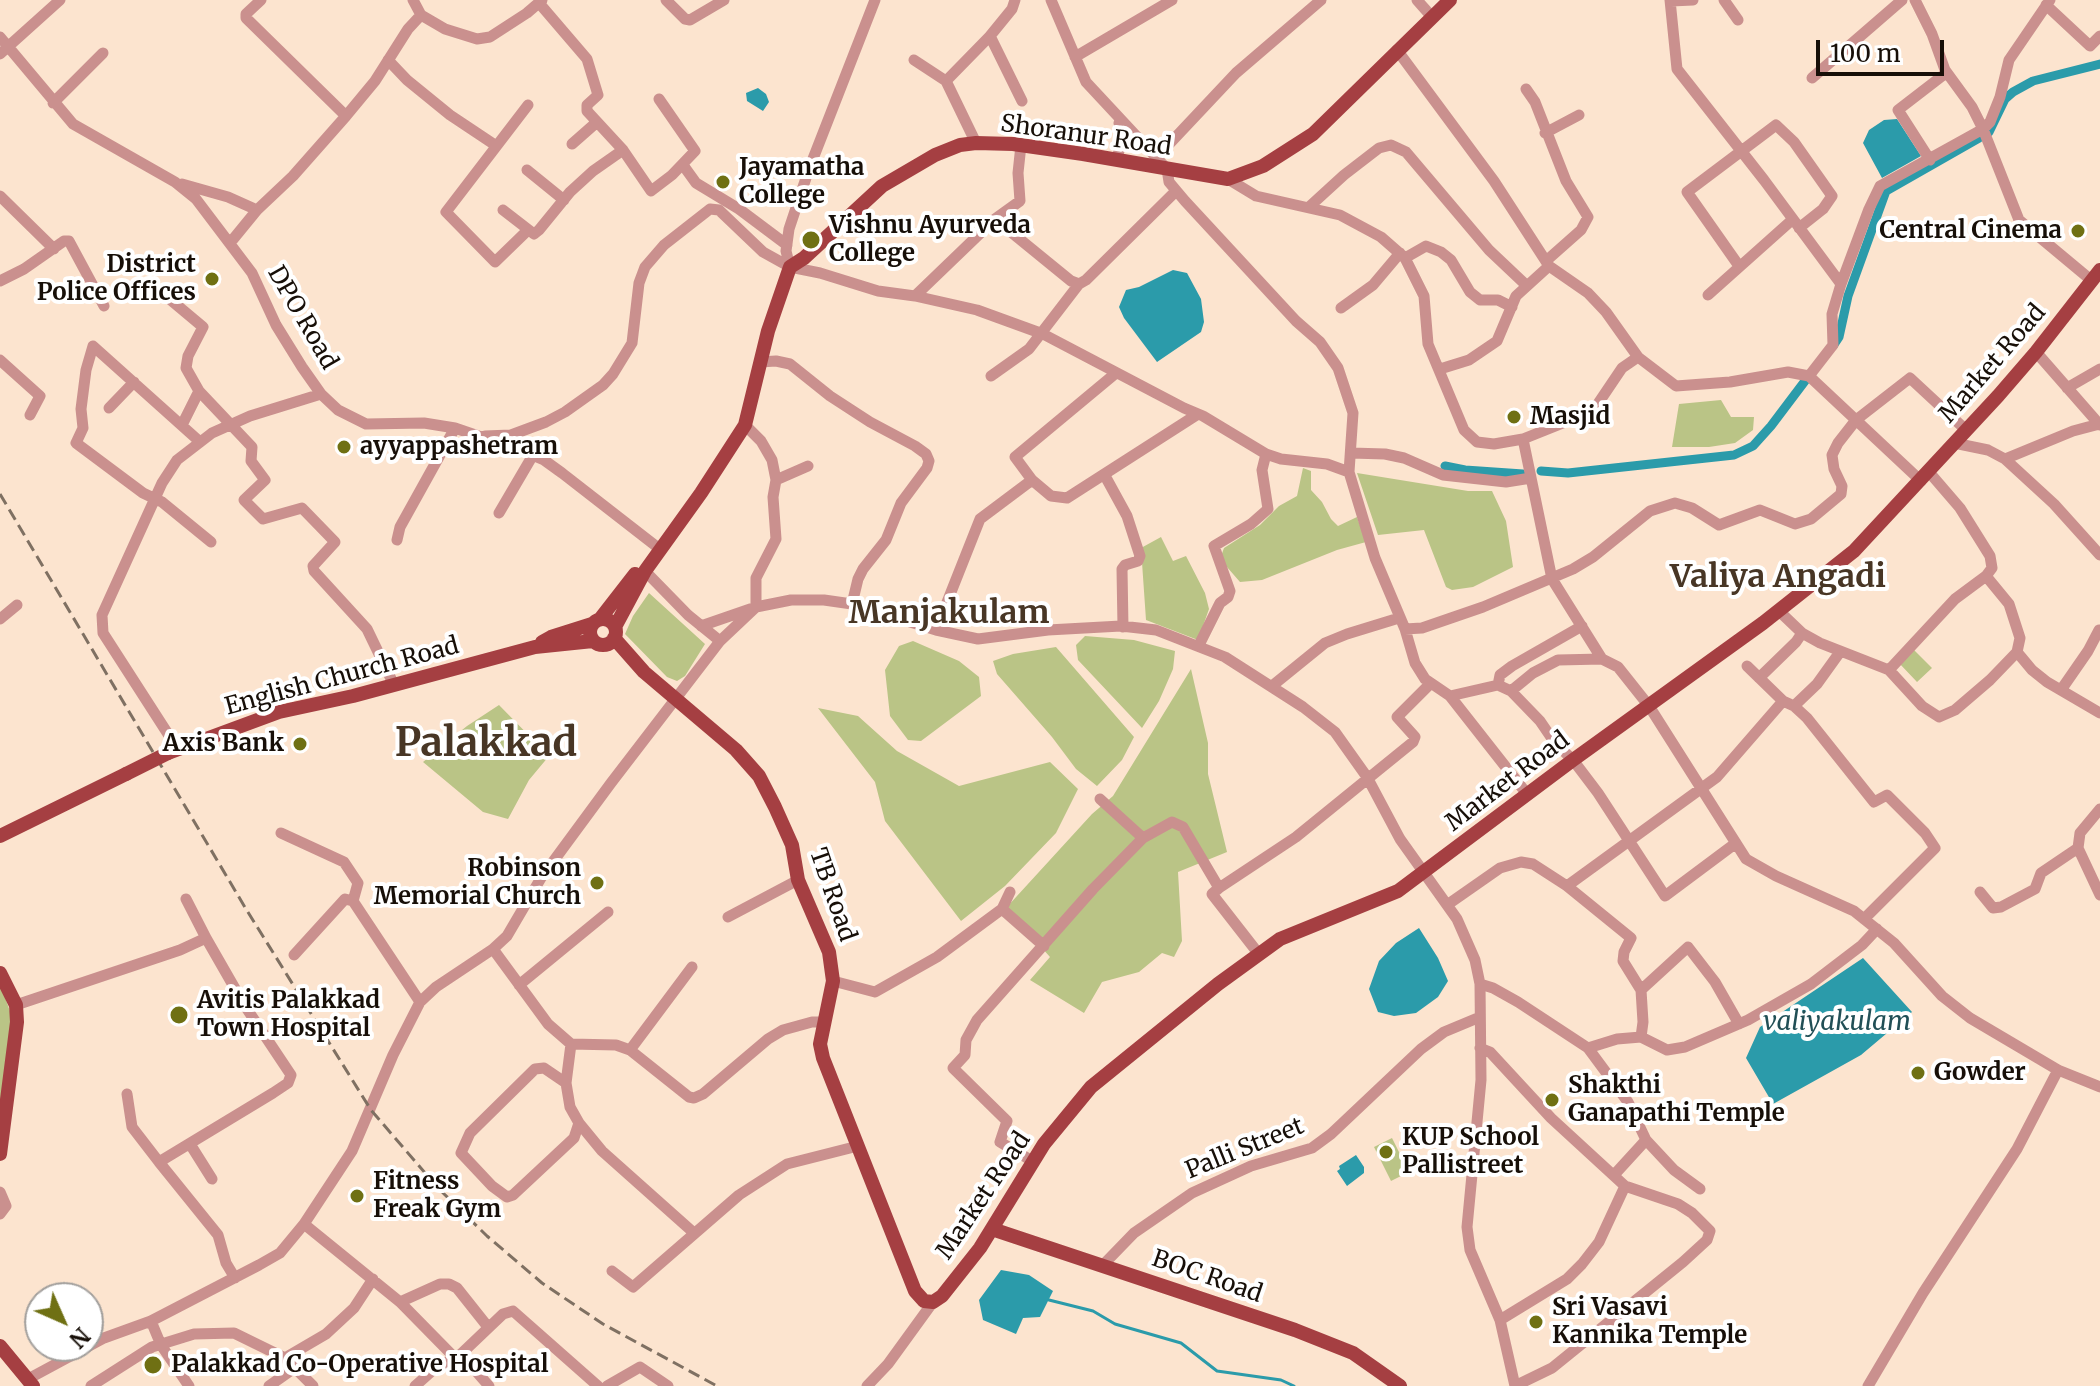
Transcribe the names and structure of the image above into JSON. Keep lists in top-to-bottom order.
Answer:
{
  "streets": {
    "main road": [
      "Shoranur Road",
      "Market Road",
      "English Church Road",
      "TB Road",
      "BOC Road"
    ],
    "street": ["DPO Road", "Palli Street"]
  },
  "crossings": [
    ["Shoranur Road", "DPO Road"],
    ["Shoranur Road", "English Church Road"],
    ["Shoranur Road", "TB Road"],
    ["Market Road", "TB Road"],
    ["Market Road", "BOC Road"],
    ["English Church Road", "TB Road"],
    ["Palli Street", "BOC Road"]
  ],
  "districts": ["Valiya Angadi", "Manjakulam", "Palakkad"],
  "water": ["valiyakulam"],
  "places": [
    "Jayamatha College",
    "Central Cinema",
    "Vishnu Ayurveda College",
    "District Police Offices",
    "Masjid",
    "ayyappashetram",
    "Axis Bank",
    "Robinson Memorial Church",
    "Avitis Palakkad Town Hospital",
    "Gowder",
    "Shakthi Ganapathi Temple",
    "KUP School Pallistreet",
    "Fitness Freak Gym",
    "Sri Vasavi Kannika Temple",
    "Palakkad Co-Operative Hospital"
  ],
  "scale_bar": "100 m",
  "north": "bottom right"
}
